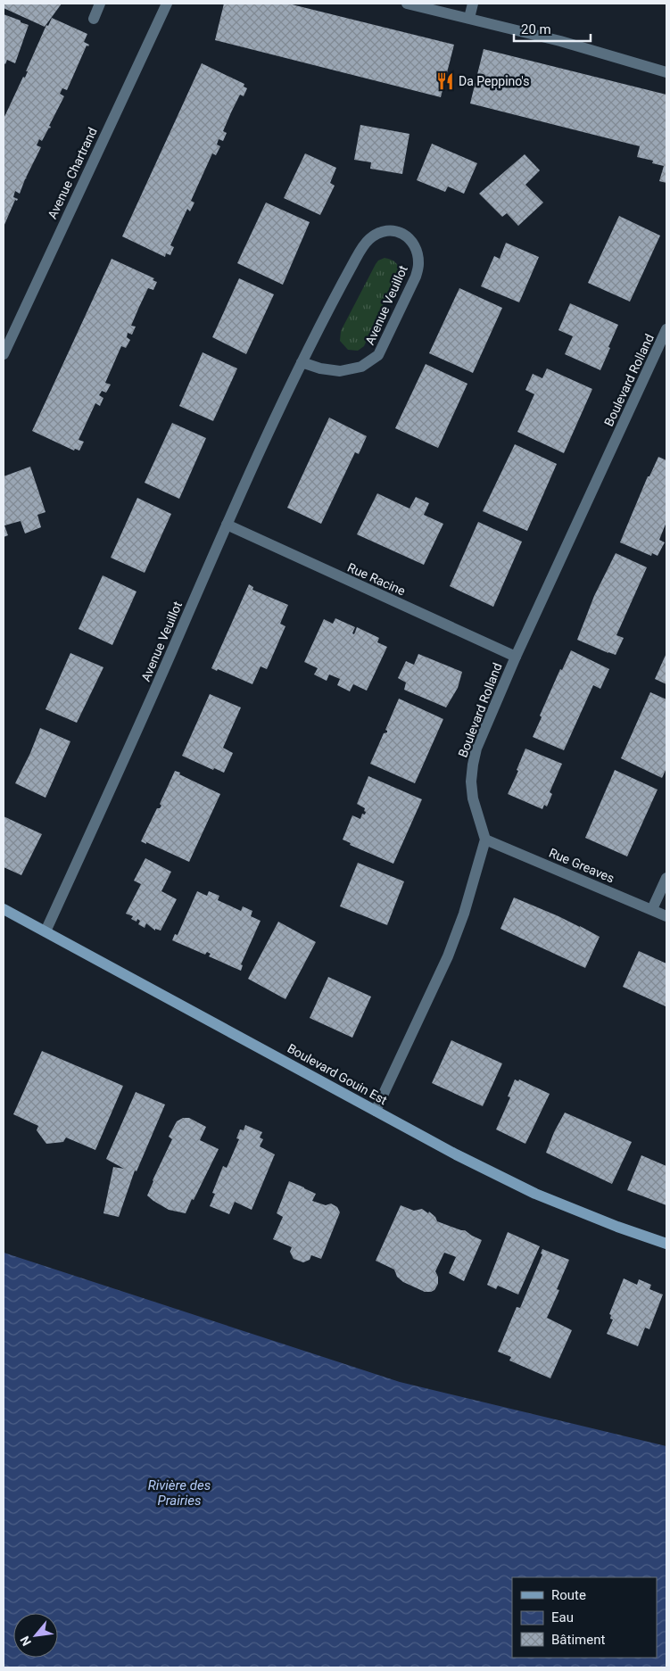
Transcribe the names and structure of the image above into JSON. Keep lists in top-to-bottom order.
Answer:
{
  "streets": {
    "street": [
      "Avenue Chartrand",
      "Avenue Veuillot",
      "Boulevard Rolland",
      "Rue Racine",
      "Rue Greaves",
      "Boulevard Gouin Est"
    ]
  },
  "crossings": [
    ["Avenue Veuillot", "Rue Racine"],
    ["Avenue Veuillot", "Boulevard Gouin Est"],
    ["Boulevard Rolland", "Rue Racine"],
    ["Boulevard Rolland", "Rue Greaves"]
  ],
  "water": ["Rivière des Prairies"],
  "places": {
    "restaurant": ["Da Peppino's"]
  },
  "legend": ["Route", "Eau", "Bâtiment"],
  "scale_bar": "20 m",
  "north": "bottom left"
}
